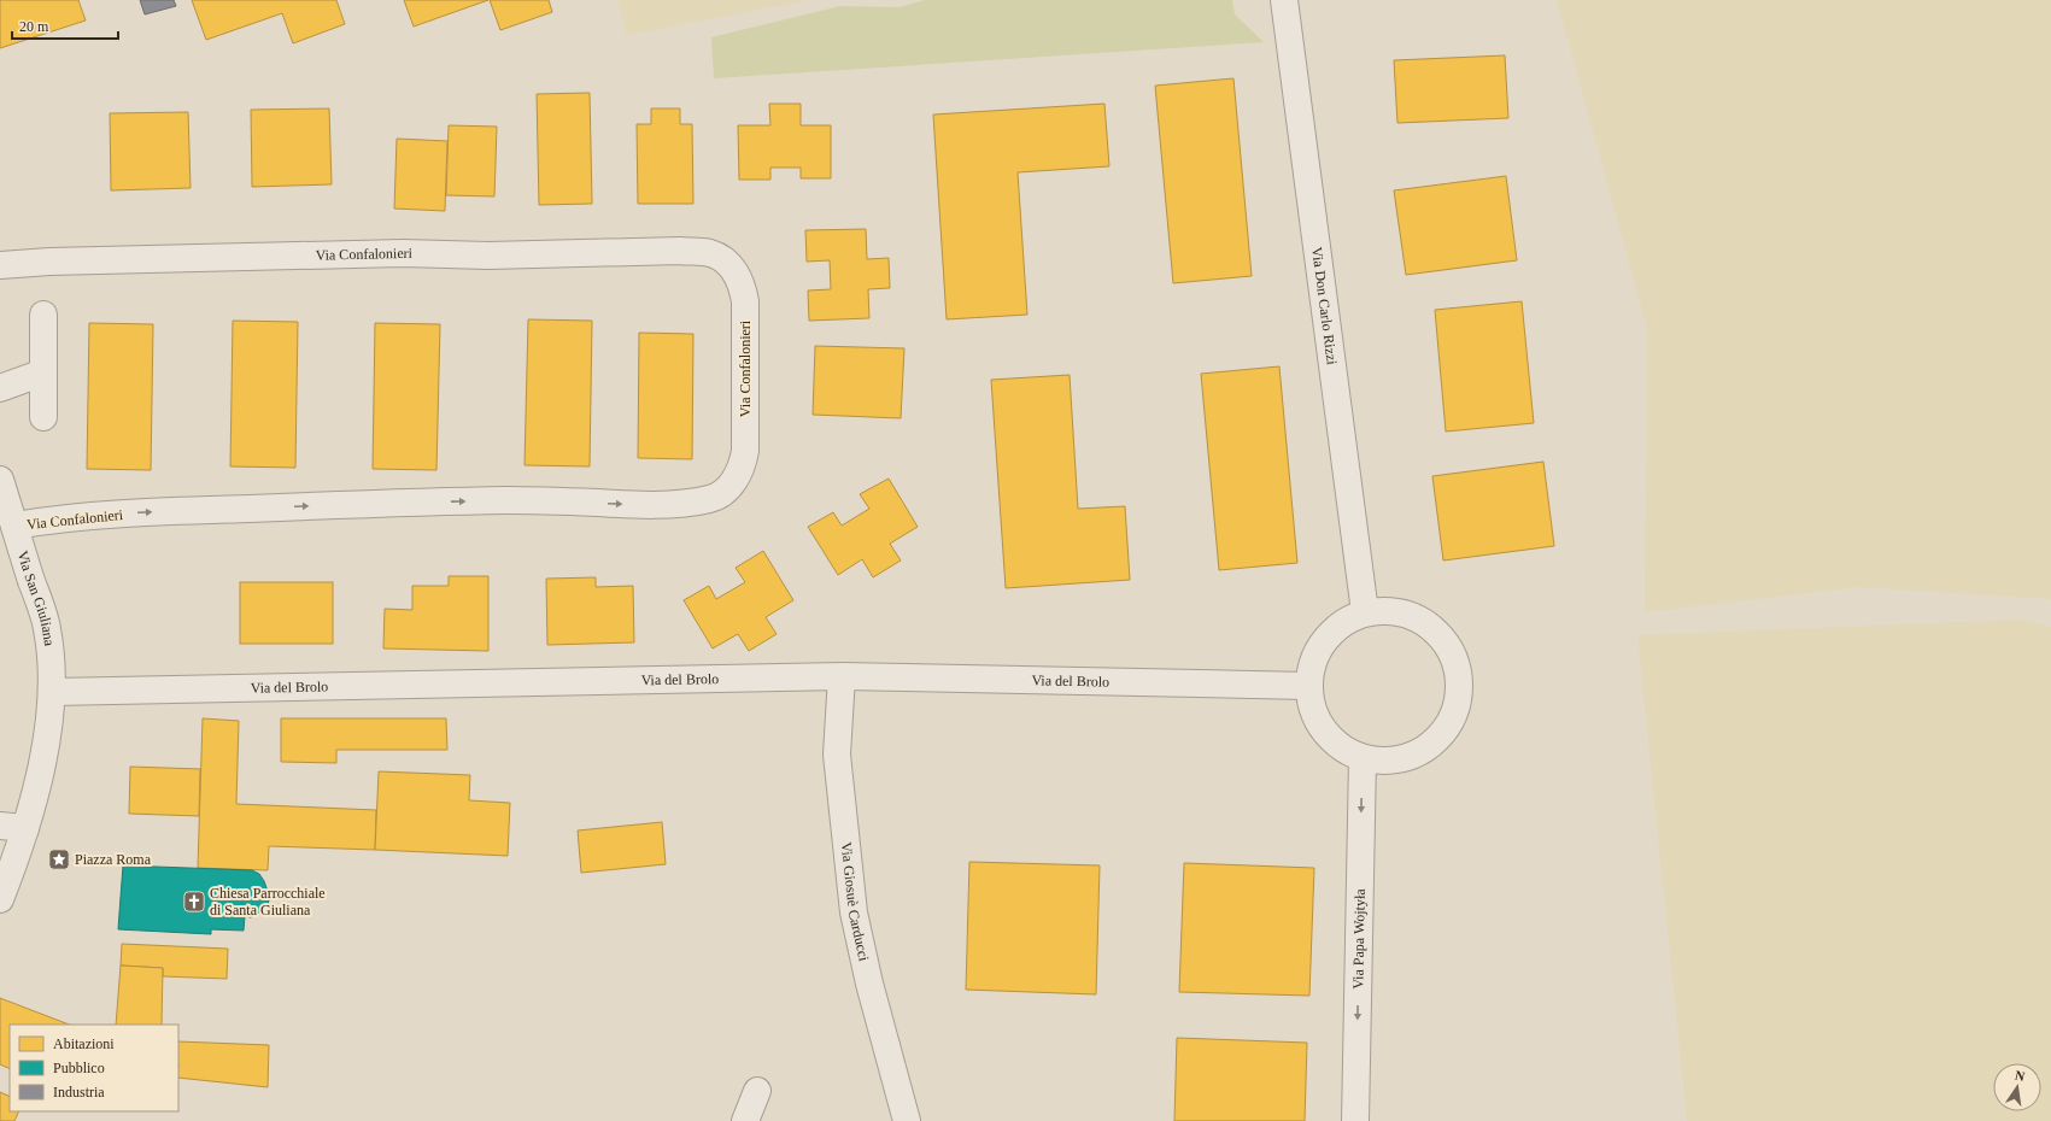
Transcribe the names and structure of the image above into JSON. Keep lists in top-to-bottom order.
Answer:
{
  "streets": {
    "street": [
      "Via Confalonieri",
      "Via Don Carlo Rizzi",
      "Via San Giuliana",
      "Via del Brolo",
      "Via Giosuè Carducci",
      "Via Papa Wojtyła"
    ]
  },
  "crossings": [
    ["Via Confalonieri", "Via San Giuliana"],
    ["Via Don Carlo Rizzi", "Via del Brolo"],
    ["Via Don Carlo Rizzi", "Via Papa Wojtyła"],
    ["Via San Giuliana", "Via del Brolo"],
    ["Via del Brolo", "Via Giosuè Carducci"],
    ["Via del Brolo", "Via Papa Wojtyła"]
  ],
  "one_way": ["Via Papa Wojtyła"],
  "places": {
    "place": ["Piazza Roma"],
    "church": ["Chiesa Parrocchiale di Santa Giuliana"]
  },
  "legend": ["Abitazioni", "Pubblico", "Industria"],
  "scale_bar": "20 m",
  "north": "top"
}
